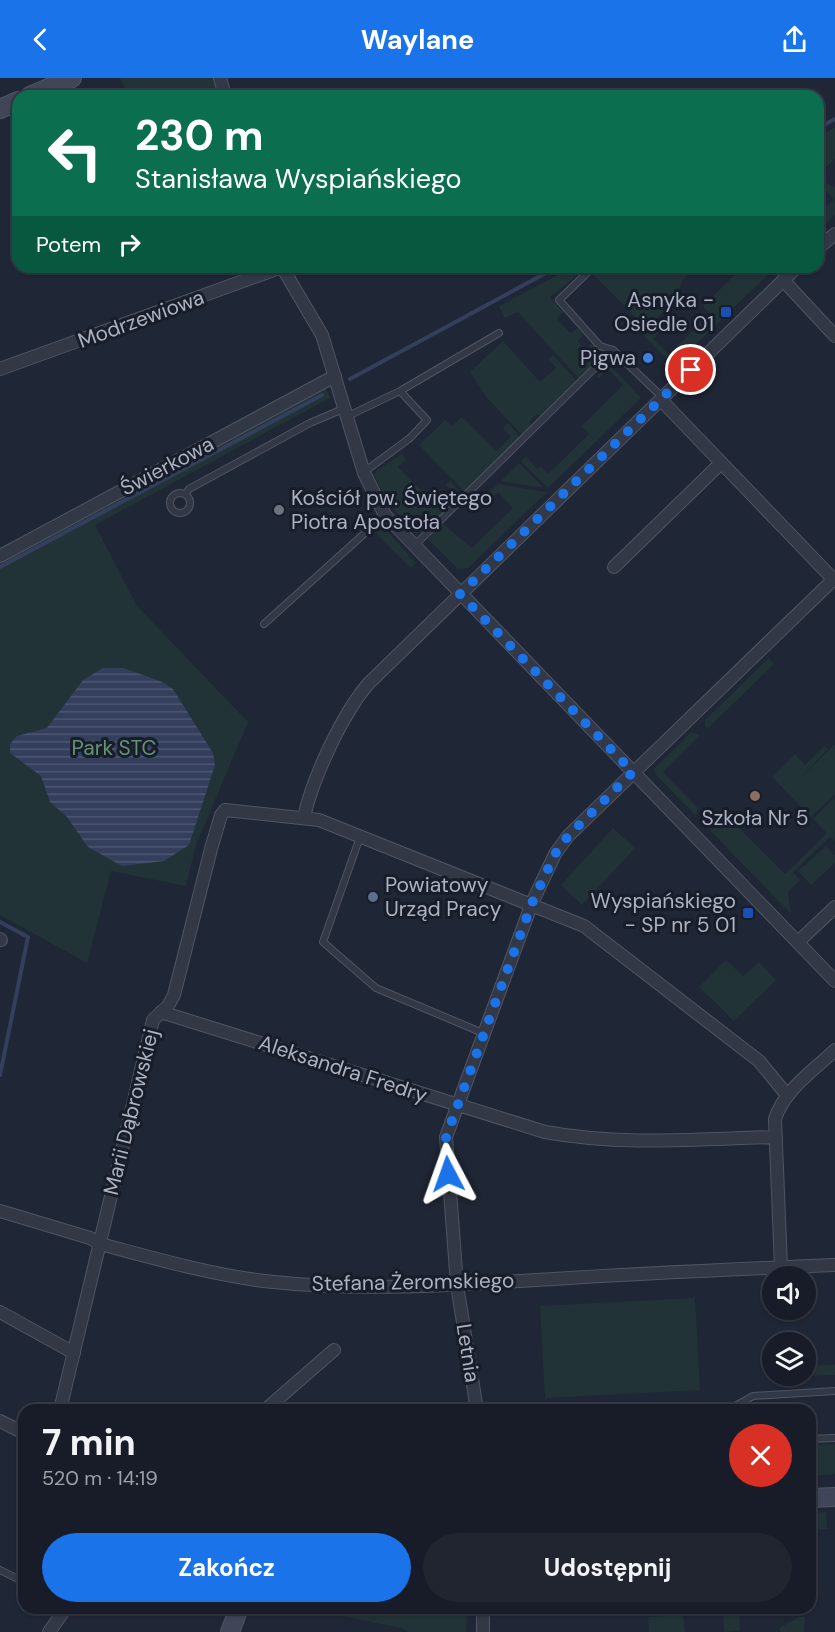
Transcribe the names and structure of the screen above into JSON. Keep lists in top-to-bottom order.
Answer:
{
  "streets": {
    "street": [
      "Modrzewiowa",
      "Świerkowa",
      "Aleksandra Fredry",
      "Marii Dąbrowskiej",
      "Stefana Żeromskiego",
      "Letnia"
    ]
  },
  "crossings": [
    ["Aleksandra Fredry", "Marii Dąbrowskiej"],
    ["Aleksandra Fredry", "Letnia"],
    ["Marii Dąbrowskiej", "Stefana Żeromskiego"],
    ["Stefana Żeromskiego", "Letnia"]
  ],
  "parks": ["Park STC"],
  "places": {
    "transit": ["Asnyka - Osiedle 01", "Wyspiańskiego - SP nr 5 01"],
    "other": [
      "Pigwa",
      "Kościół pw. Świętego Piotra Apostoła",
      "Szkoła Nr 5",
      "Powiatowy Urząd Pracy"
    ]
  },
  "page": {
    "header": "Waylane",
    "turn": ["230 m", "Stanisława Wyspiańskiego"],
    "then": "Potem",
    "heading": ["7 min", "520 m · 14:19"],
    "buttons": ["Zakończ", "Udostępnij"]
  }
}
